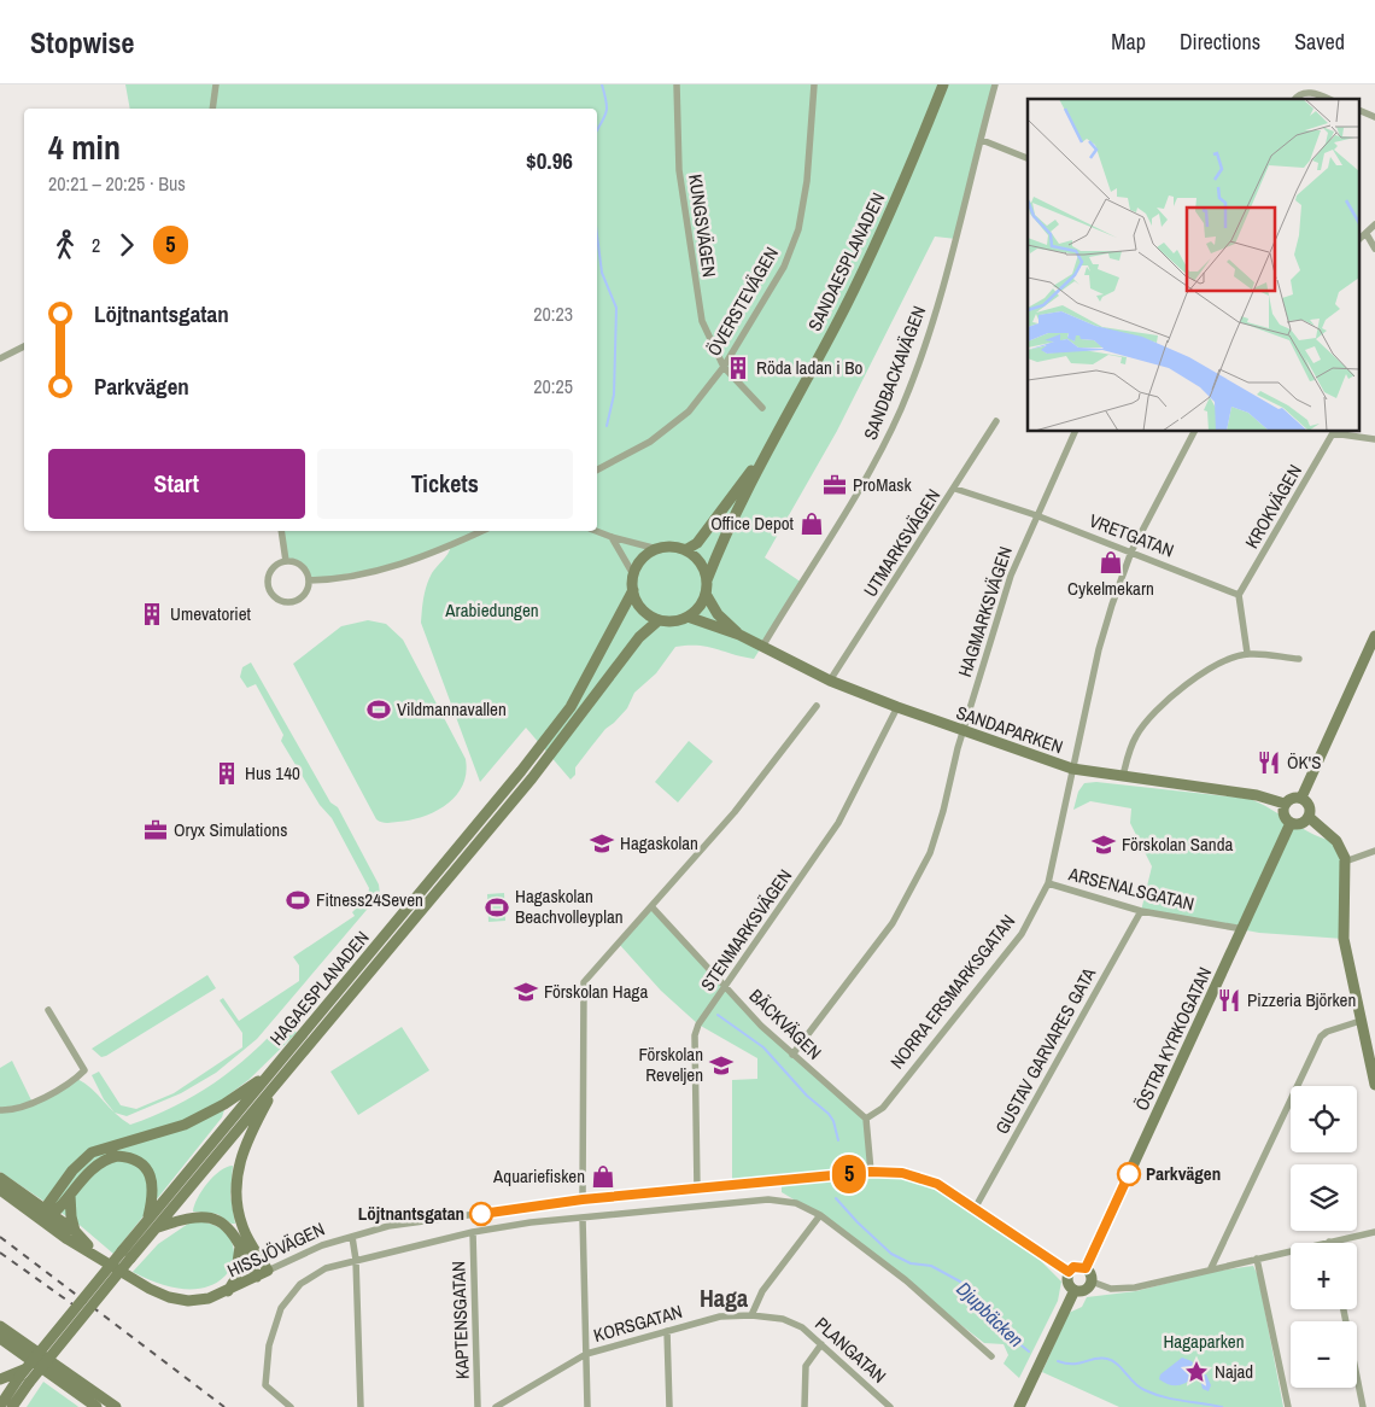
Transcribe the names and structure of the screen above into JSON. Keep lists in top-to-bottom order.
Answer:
{
  "streets": {
    "main road": [
      "SANDAESPLANADEN",
      "SANDAPARKEN",
      "HAGAESPLANADEN",
      "ÖSTRA KYRKOGATAN",
      "HISSJÖVÄGEN"
    ],
    "street": [
      "KUNGSVÄGEN",
      "ÖVERSTEVÄGEN",
      "SANDBACKAVÄGEN",
      "KROKVÄGEN",
      "VRETGATAN",
      "UTMARKSVÄGEN",
      "HAGMARKSVÄGEN",
      "ARSENALSGATAN",
      "STENMARKSVÄGEN",
      "NORRA ERSMARKSGATAN",
      "BÄCKVÄGEN",
      "GUSTAV GARVARES GATA",
      "KAPTENSGATAN",
      "KORSGATAN",
      "PLANGATAN"
    ]
  },
  "crossings": [
    ["KUNGSVÄGEN", "ÖVERSTEVÄGEN"],
    ["SANDAESPLANADEN", "SANDAPARKEN"],
    ["SANDAESPLANADEN", "HAGAESPLANADEN"],
    ["SANDBACKAVÄGEN", "SANDAPARKEN"],
    ["KROKVÄGEN", "VRETGATAN"],
    ["VRETGATAN", "UTMARKSVÄGEN"],
    ["VRETGATAN", "HAGMARKSVÄGEN"],
    ["VRETGATAN", "NORRA ERSMARKSGATAN"],
    ["UTMARKSVÄGEN", "SANDAPARKEN"],
    ["HAGMARKSVÄGEN", "SANDAPARKEN"],
    ["HAGMARKSVÄGEN", "BÄCKVÄGEN"],
    ["SANDAPARKEN", "STENMARKSVÄGEN"],
    ["SANDAPARKEN", "HAGAESPLANADEN"],
    ["SANDAPARKEN", "NORRA ERSMARKSGATAN"],
    ["SANDAPARKEN", "ÖSTRA KYRKOGATAN"],
    ["ARSENALSGATAN", "NORRA ERSMARKSGATAN"],
    ["ARSENALSGATAN", "ÖSTRA KYRKOGATAN"],
    ["ARSENALSGATAN", "GUSTAV GARVARES GATA"],
    ["STENMARKSVÄGEN", "BÄCKVÄGEN"],
    ["STENMARKSVÄGEN", "HISSJÖVÄGEN"],
    ["NORRA ERSMARKSGATAN", "BÄCKVÄGEN"],
    ["ÖSTRA KYRKOGATAN", "HISSJÖVÄGEN"],
    ["GUSTAV GARVARES GATA", "HISSJÖVÄGEN"],
    ["KORSGATAN", "PLANGATAN"]
  ],
  "districts": ["Haga"],
  "water": ["Djupbäcken"],
  "parks": ["Arabiedungen", "Hagaparken"],
  "places": {
    "building": ["Röda ladan i Bo", "Umevatoriet", "Hus 140"],
    "office": ["ProMask", "Oryx Simulations"],
    "shop": ["Office Depot", "Cykelmekarn", "Aquariefisken"],
    "sports": ["Vildmannavallen", "Fitness24Seven", "Hagaskolan Beachvolleyplan"],
    "restaurant": ["ÖK'S", "Pizzeria Björken"],
    "school or university": [
      "Hagaskolan",
      "Förskolan Sanda",
      "Förskolan Haga",
      "Förskolan Reveljen"
    ],
    "other": ["Parkvägen", "Löjtnantsgatan"],
    "place": ["Najad"]
  },
  "lines": ["bus line 5"],
  "page": {
    "header": "Stopwise",
    "nav": ["Map", "Directions", "Saved"],
    "on_map": "5",
    "heading": ["4 min", "20:21 – 20:25 · Bus", "$0.96"],
    "legs": ["2", "5"],
    "list": [
      {
        "name": "Löjtnantsgatan",
        "value": "20:23"
      },
      {
        "name": "Parkvägen",
        "value": "20:25"
      }
    ],
    "buttons": ["Start", "Tickets"],
    "map_buttons": ["+", "−"]
  }
}
